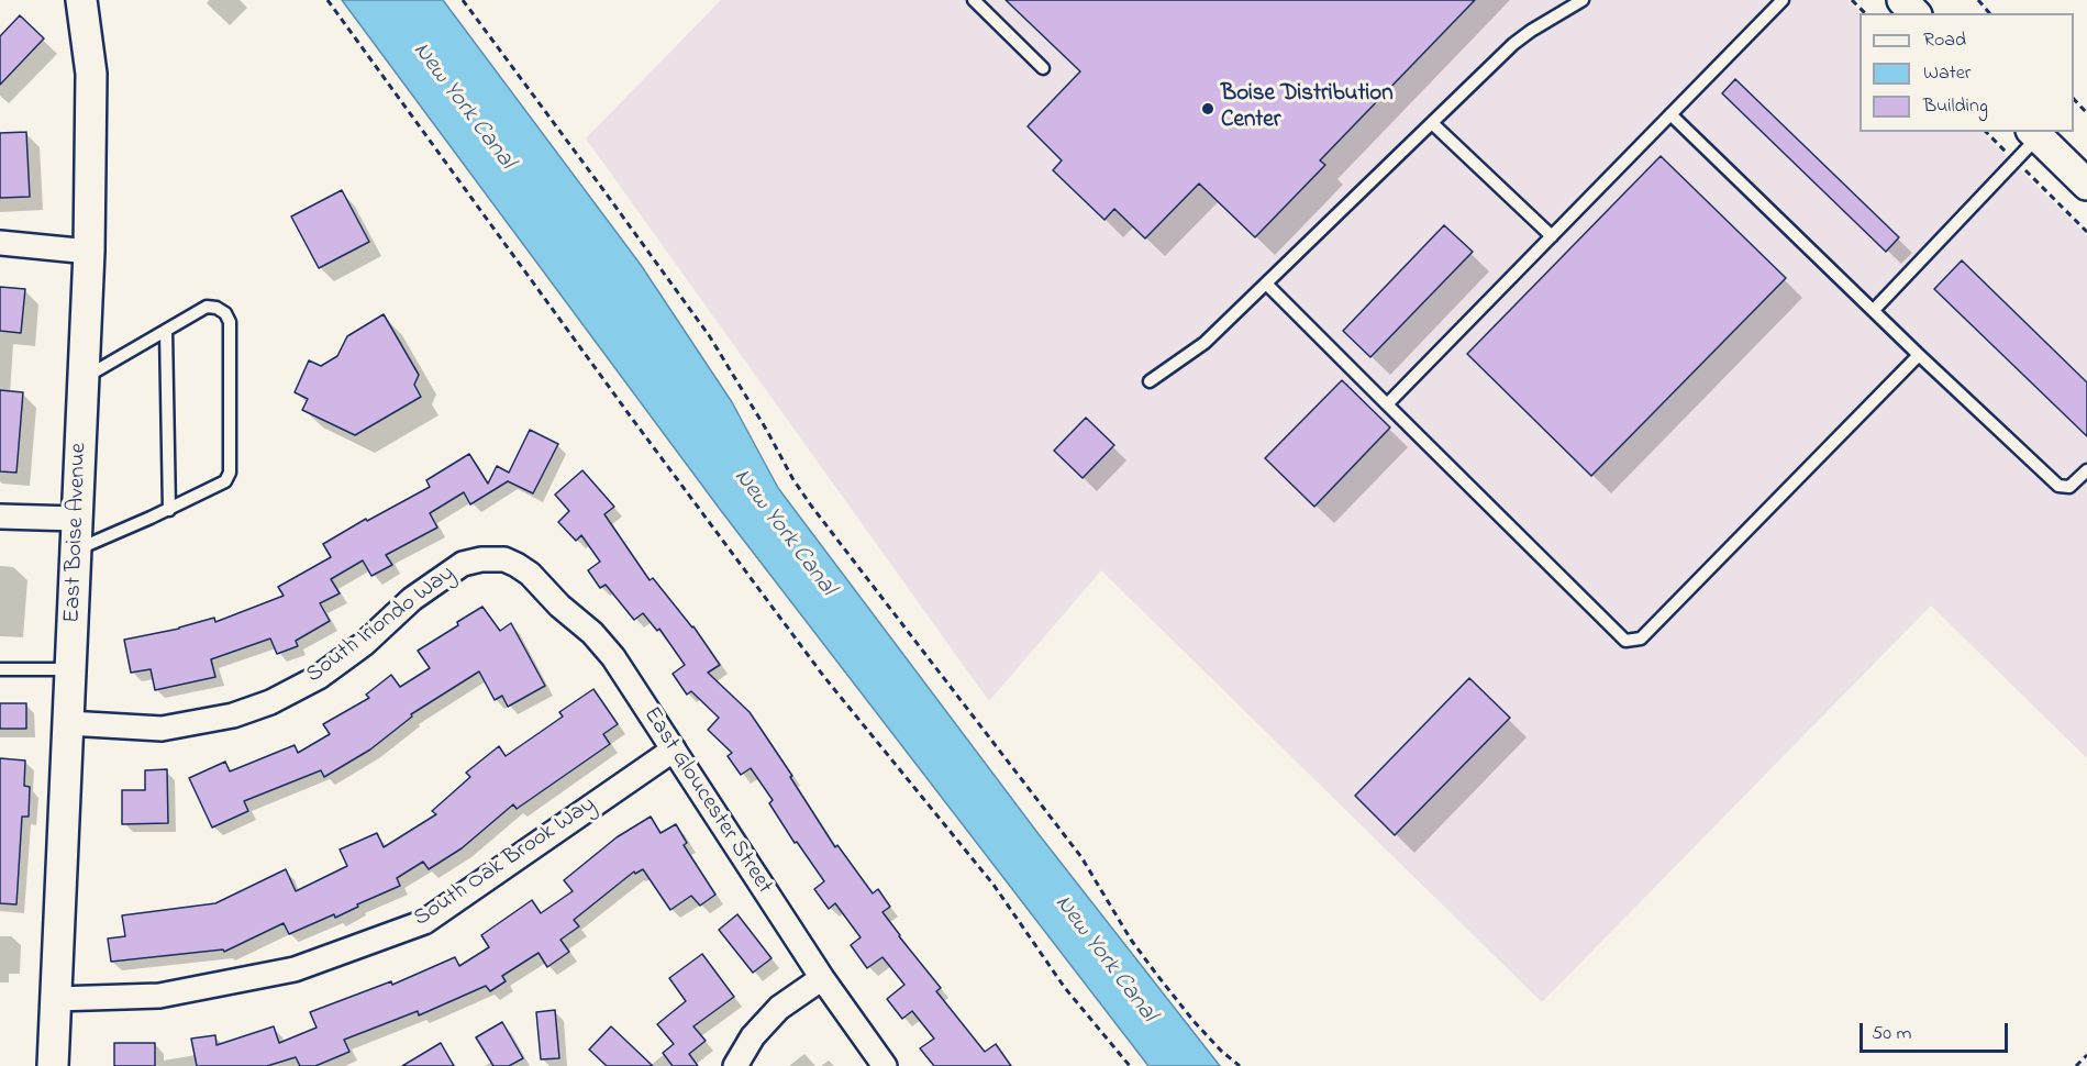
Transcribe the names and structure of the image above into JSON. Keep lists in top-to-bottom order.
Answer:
{
  "streets": {
    "street": [
      "East Boise Avenue",
      "South Iriondo Way",
      "East Gloucester Street",
      "South Oak Brook Way"
    ]
  },
  "crossings": [
    ["East Boise Avenue", "South Iriondo Way"],
    ["East Boise Avenue", "South Oak Brook Way"],
    ["South Iriondo Way", "East Gloucester Street"],
    ["East Gloucester Street", "South Oak Brook Way"]
  ],
  "water": ["New York Canal"],
  "places": ["Boise Distribution Center"],
  "legend": ["Road", "Water", "Building"],
  "scale_bar": "50 m"
}
